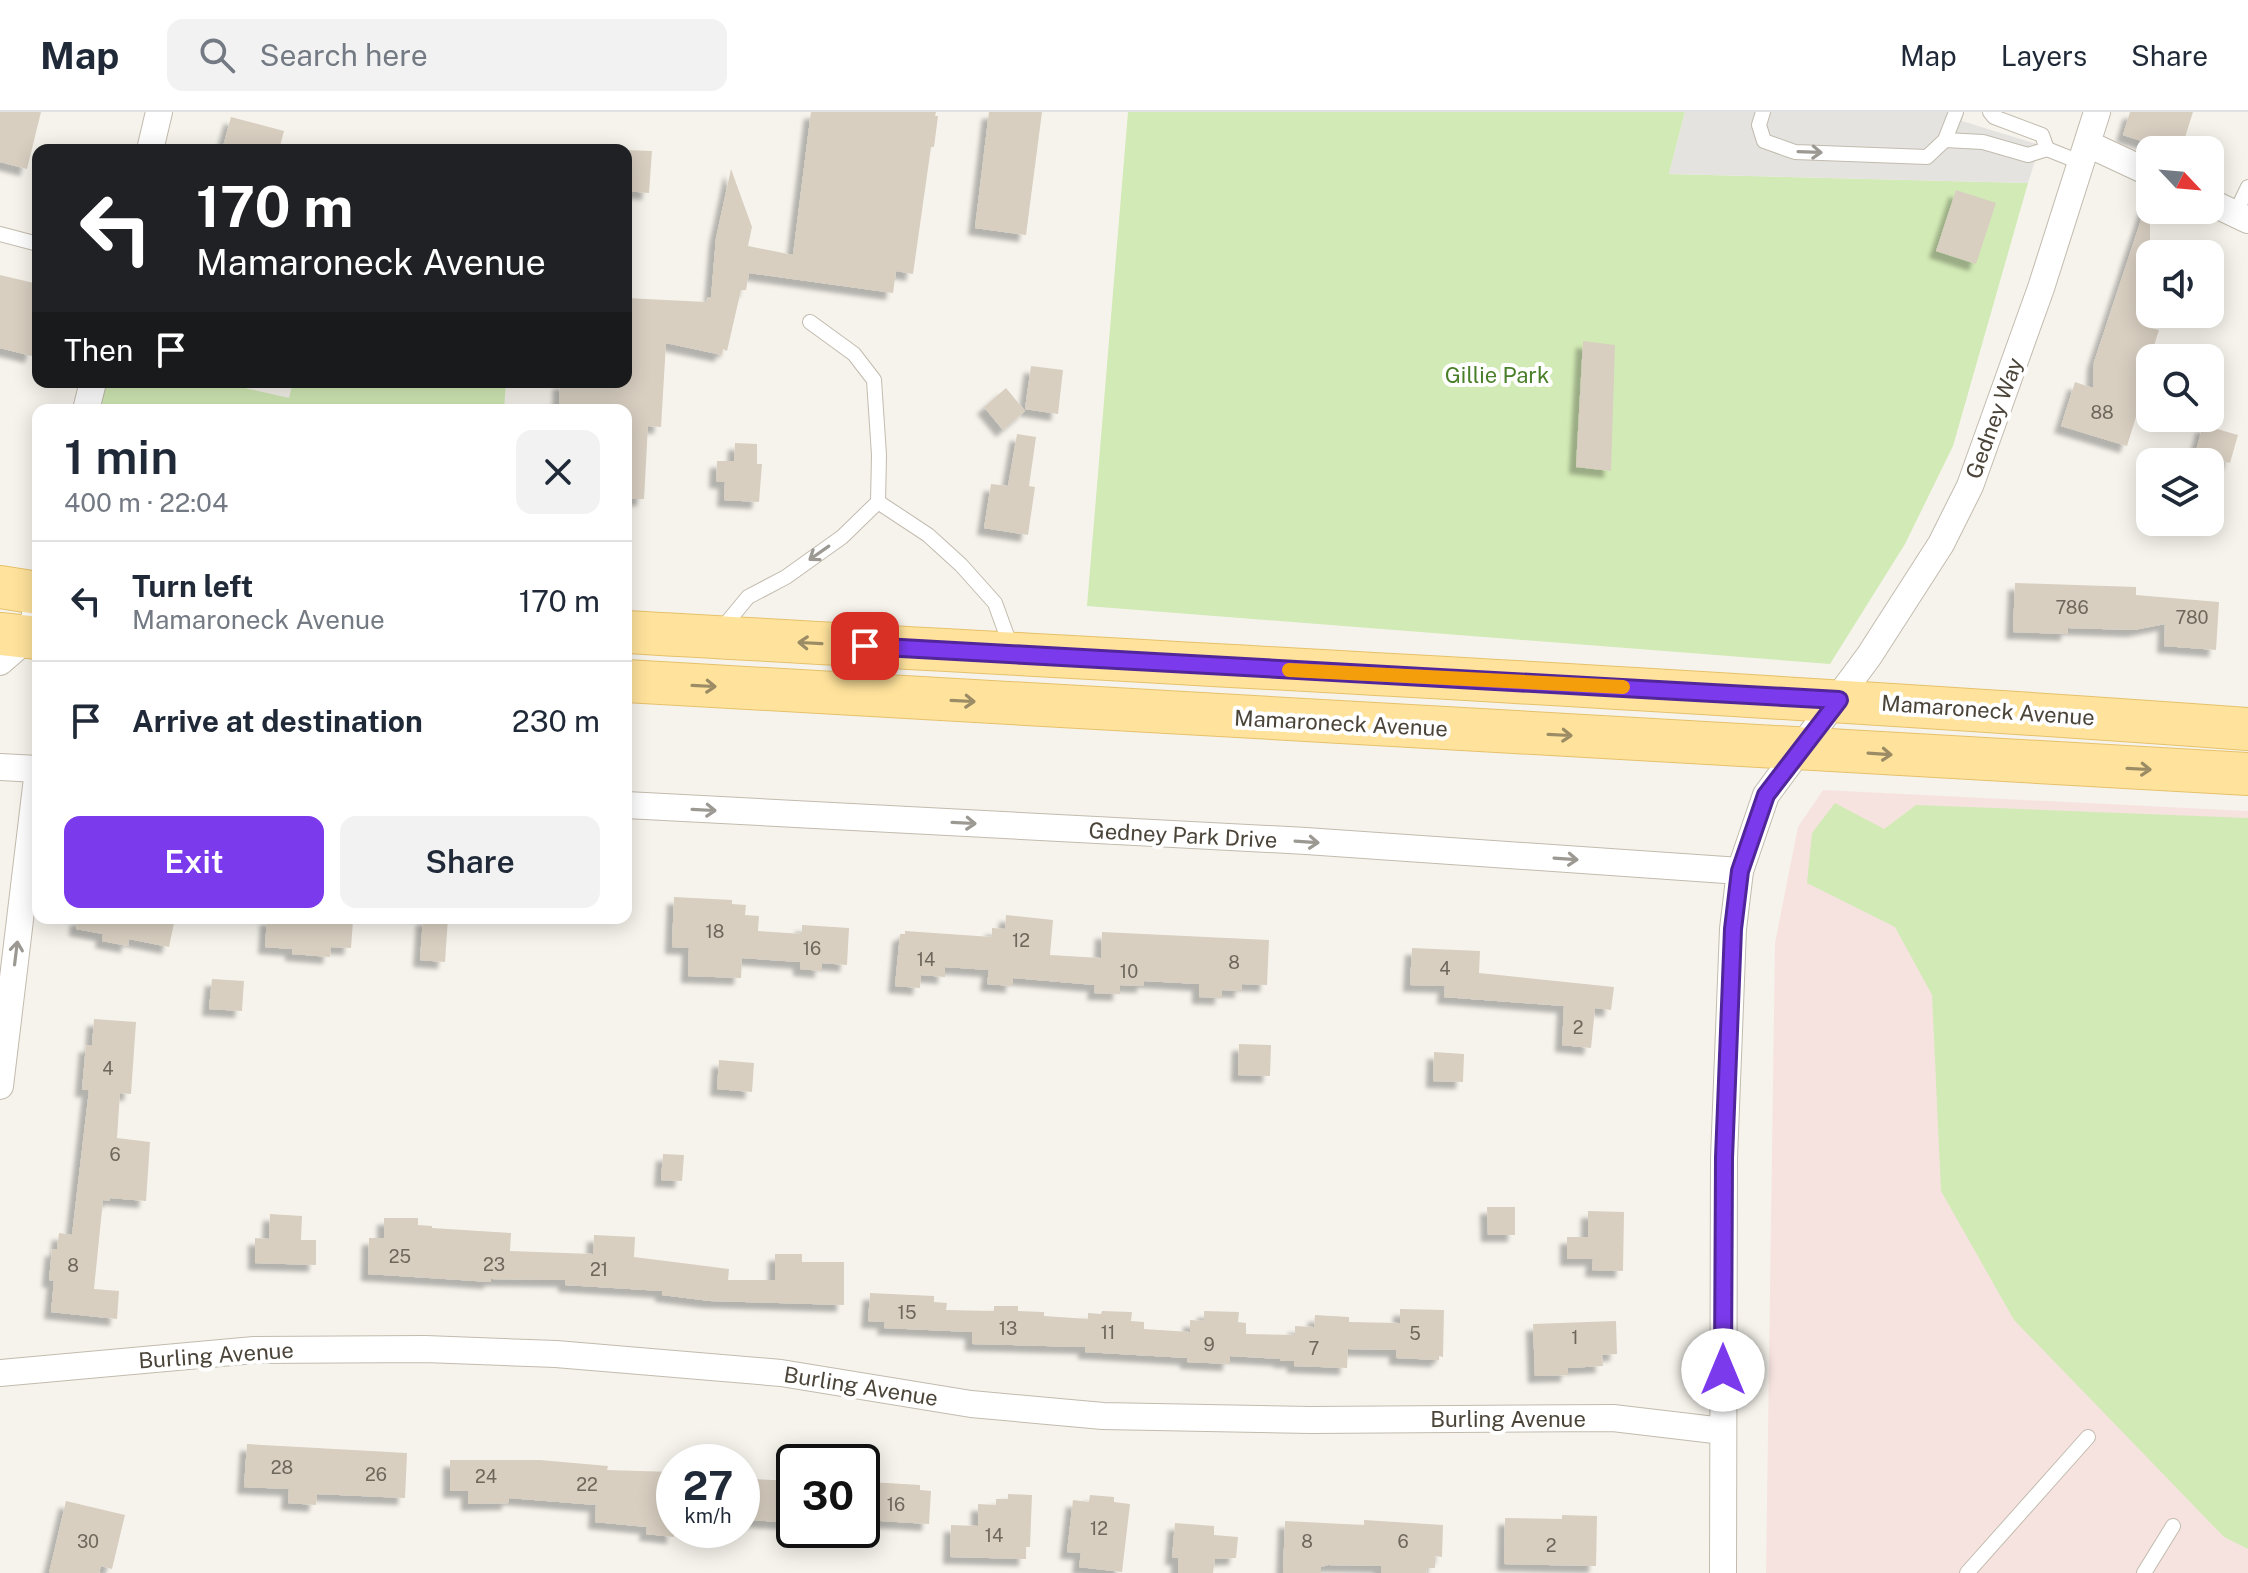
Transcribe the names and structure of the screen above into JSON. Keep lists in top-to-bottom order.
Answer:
{
  "streets": {
    "main road": ["Mamaroneck Avenue"],
    "street": ["Gedney Way", "Gedney Park Drive", "Burling Avenue"]
  },
  "crossings": [
    ["Gedney Way", "Mamaroneck Avenue"],
    ["Gedney Way", "Gedney Park Drive"],
    ["Gedney Way", "Burling Avenue"]
  ],
  "one_way": ["Gedney Park Drive"],
  "parks": ["Gillie Park"],
  "house_numbers": [
    "88",
    "786",
    "780",
    "18",
    "12",
    "16",
    "14",
    "8",
    "4",
    "10",
    "2",
    "4",
    "6",
    "25",
    "23",
    "8",
    "21",
    "15",
    "13",
    "11",
    "5",
    "1",
    "9",
    "7",
    "28",
    "26",
    "24",
    "22",
    "16",
    "12",
    "14",
    "30",
    "8",
    "6",
    "2"
  ],
  "north": "bottom right",
  "page": {
    "header": "Map",
    "search": "Search here",
    "nav": ["Map", "Layers", "Share"],
    "turn": ["170 m", "Mamaroneck Avenue"],
    "then": "Then",
    "heading": ["1 min", "400 m · 22:04"],
    "list": [
      {
        "name": "Turn left",
        "note": "Mamaroneck Avenue",
        "value": "170 m"
      },
      {
        "name": "Arrive at destination",
        "value": "230 m"
      }
    ],
    "buttons": ["Exit", "Share"],
    "speed": "27 km/h",
    "limit": "30"
  }
}
